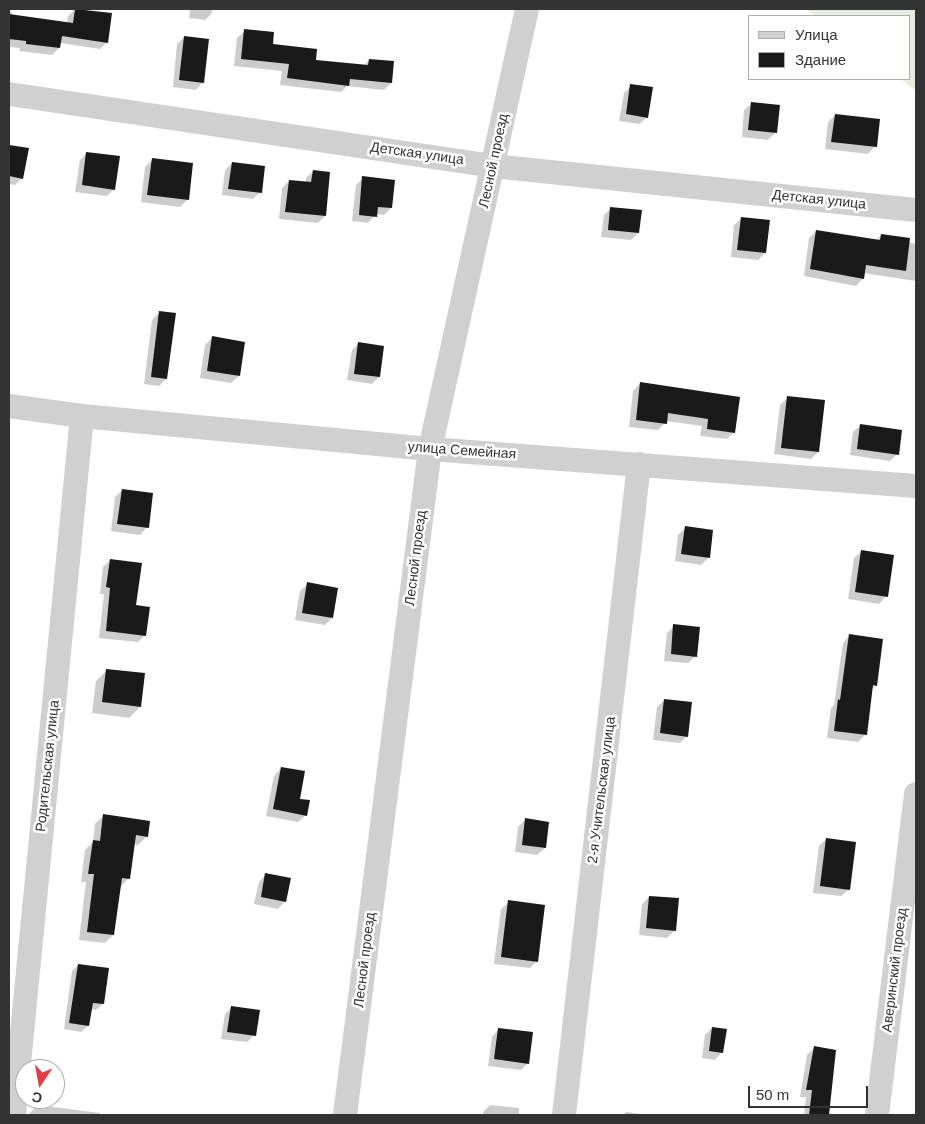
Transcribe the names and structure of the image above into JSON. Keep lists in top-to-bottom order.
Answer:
{
  "streets": {
    "street": [
      "Детская улица",
      "Лесной проезд",
      "улица Семейная",
      "Родительская улица",
      "2-я Учительская улица",
      "Аверинский проезд"
    ]
  },
  "crossings": [
    ["Детская улица", "Лесной проезд"],
    ["Лесной проезд", "улица Семейная"],
    ["улица Семейная", "Родительская улица"],
    ["улица Семейная", "2-я Учительская улица"]
  ],
  "legend": ["Улица", "Здание"],
  "scale_bar": "50 m",
  "north": "bottom"
}
